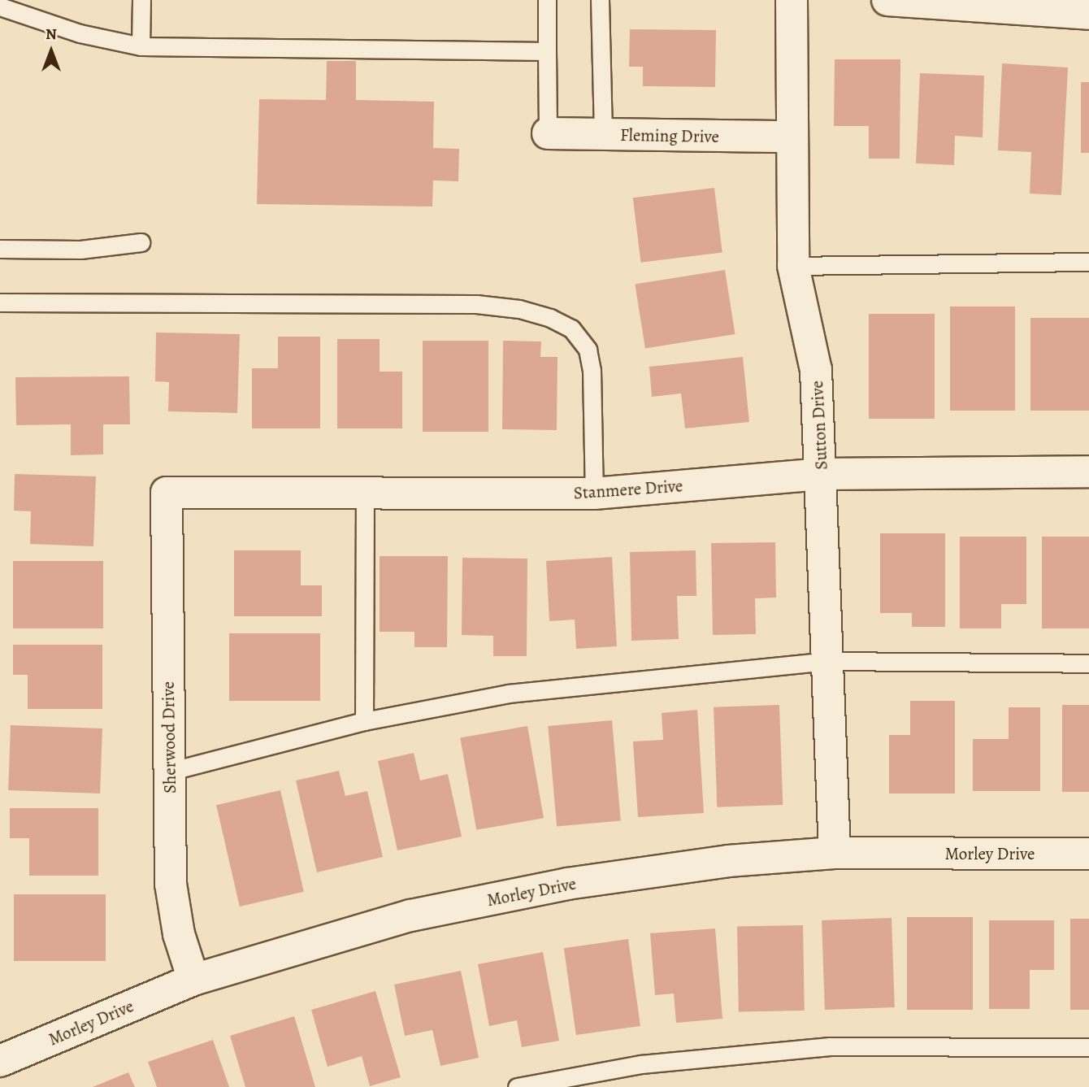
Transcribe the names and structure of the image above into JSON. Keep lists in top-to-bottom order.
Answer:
{
  "streets": {
    "street": [
      "Fleming Drive",
      "Sutton Drive",
      "Stanmere Drive",
      "Sherwood Drive",
      "Morley Drive"
    ]
  },
  "crossings": [
    ["Fleming Drive", "Sutton Drive"],
    ["Sutton Drive", "Stanmere Drive"],
    ["Sutton Drive", "Morley Drive"],
    ["Stanmere Drive", "Sherwood Drive"],
    ["Sherwood Drive", "Morley Drive"]
  ],
  "north": "top"
}
